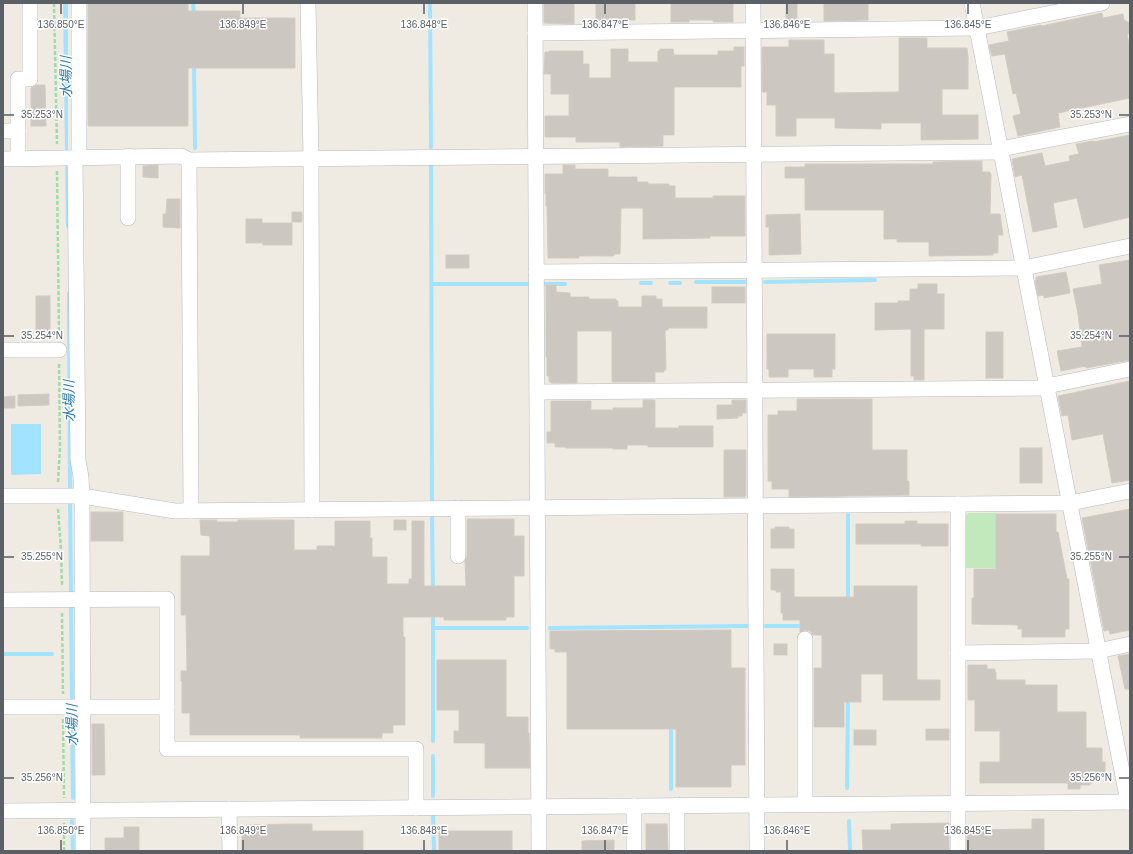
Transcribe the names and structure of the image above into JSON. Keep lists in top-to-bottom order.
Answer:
{
  "water": ["水場川"],
  "coordinates": [
    "136.850°E",
    "136.849°E",
    "136.848°E",
    "136.847°E",
    "136.846°E",
    "136.845°E",
    "35.253°N",
    "35.254°N",
    "35.255°N",
    "35.256°N"
  ]
}
